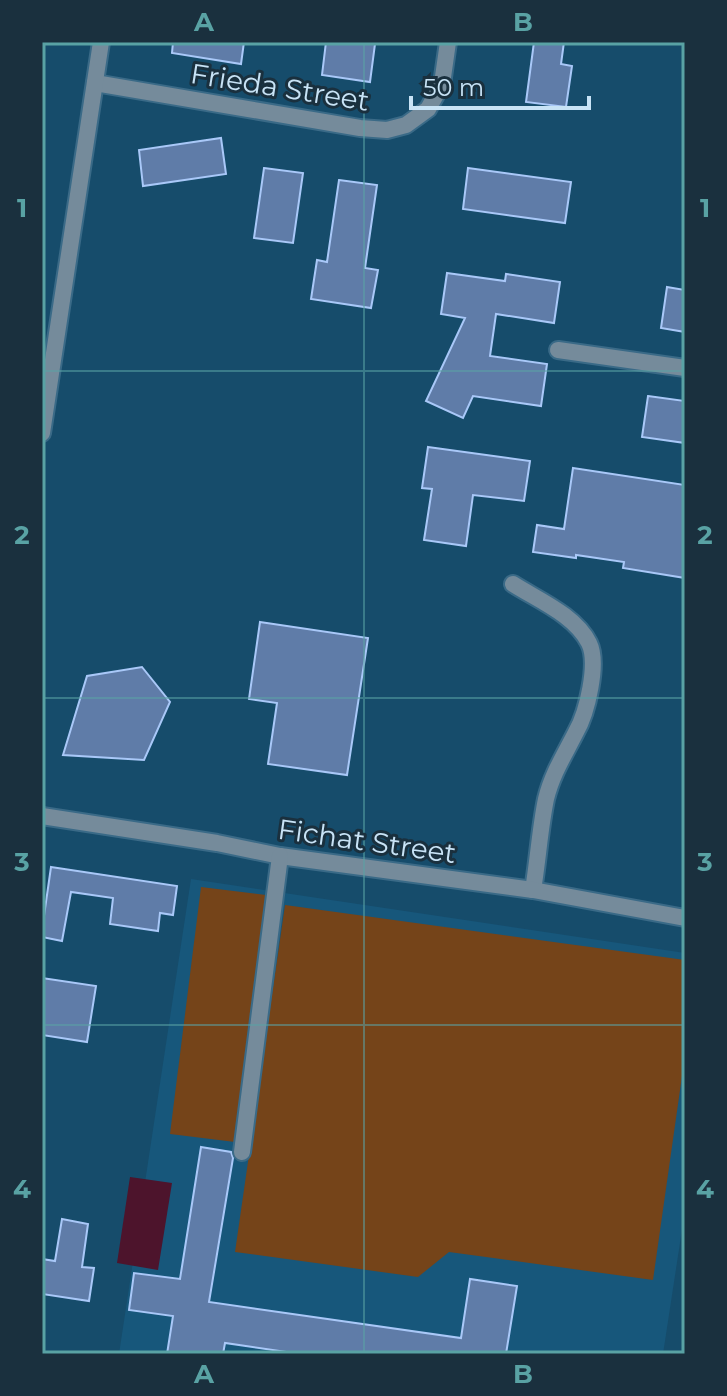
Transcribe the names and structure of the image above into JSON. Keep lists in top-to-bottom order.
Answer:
{
  "streets": {
    "street": ["Frieda Street", "Fichat Street"]
  },
  "scale_bar": "50 m",
  "grid": {
    "columns": ["A", "B"],
    "rows": [
      "1",
      "2",
      "3",
      "4"
    ]
  }
}
